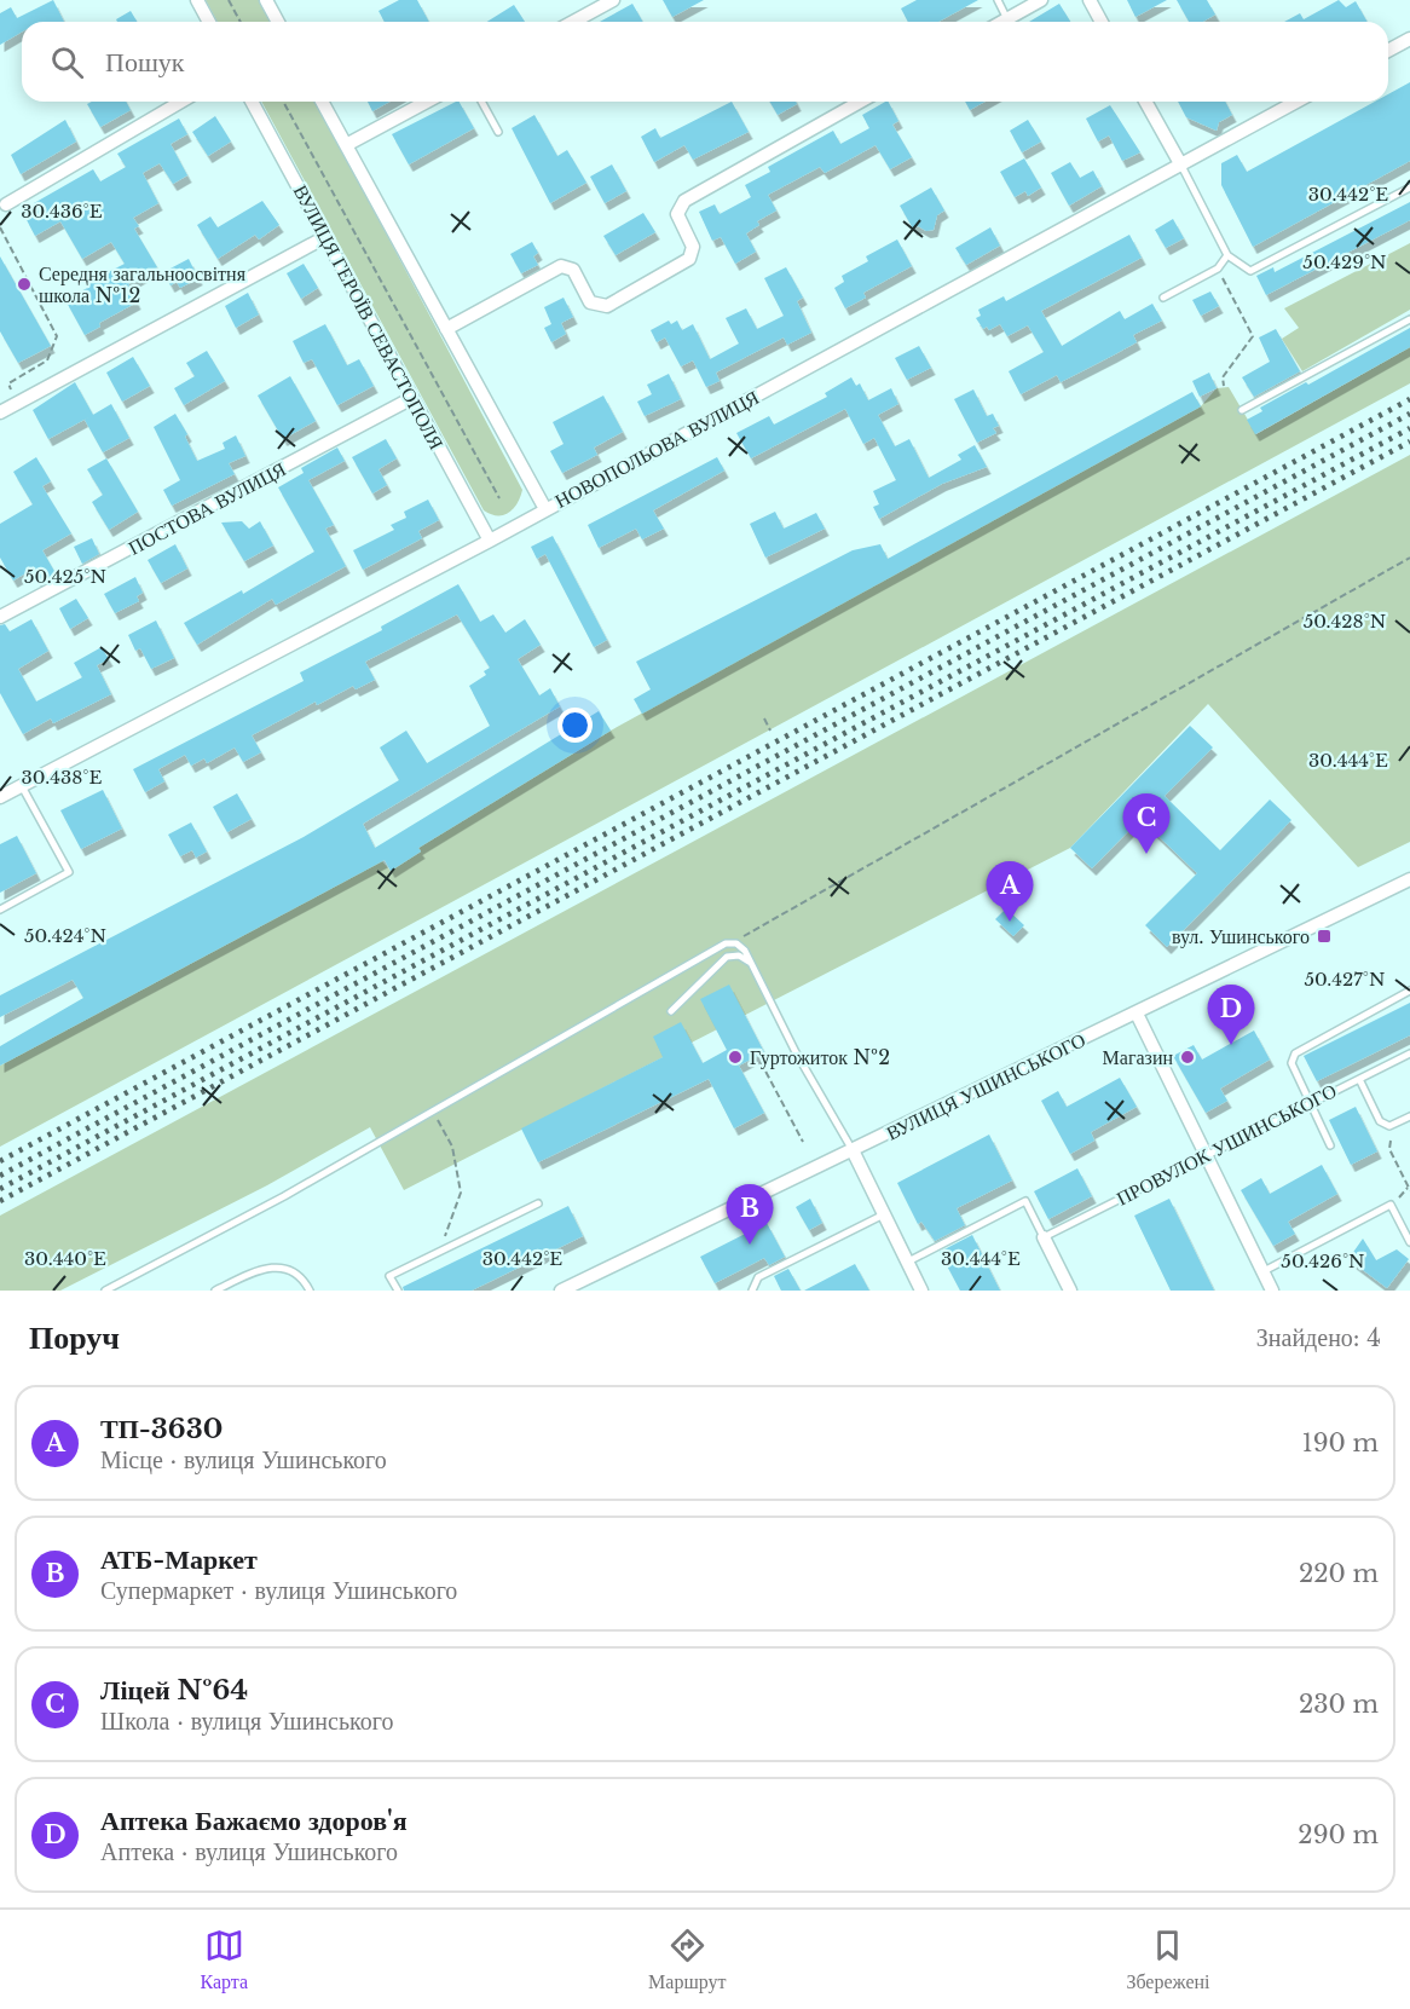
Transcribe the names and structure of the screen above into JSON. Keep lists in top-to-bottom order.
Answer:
{
  "streets": {
    "street": [
      "ВУЛИЦЯ ГЕРОЇВ СЕВАСТОПОЛЯ",
      "НОВОПОЛЬОВА ВУЛИЦЯ",
      "ПОСТОВА ВУЛИЦЯ",
      "ВУЛИЦЯ УШИНСЬКОГО"
    ],
    "lane": ["ПРОВУЛОК УШИНСЬКОГО"]
  },
  "crossings": [
    ["ВУЛИЦЯ ГЕРОЇВ СЕВАСТОПОЛЯ", "НОВОПОЛЬОВА ВУЛИЦЯ"],
    ["ВУЛИЦЯ ГЕРОЇВ СЕВАСТОПОЛЯ", "ПОСТОВА ВУЛИЦЯ"]
  ],
  "places": {
    "other": ["Середня загальноосвітня школа №12", "Гуртожиток №2", "Магазин"],
    "transit": ["вул. Ушинського"]
  },
  "page": {
    "search": "Пошук",
    "pins": [
      "C",
      "A",
      "D",
      "B"
    ],
    "heading": ["Поруч", "Знайдено: 4"],
    "list": [
      {
        "mark": "A",
        "name": "ТП-3630",
        "note": "Місце · вулиця Ушинського",
        "value": "190 m"
      },
      {
        "mark": "B",
        "name": "АТБ-Маркет",
        "note": "Супермаркет · вулиця Ушинського",
        "value": "220 m"
      },
      {
        "mark": "C",
        "name": "Ліцей №64",
        "note": "Школа · вулиця Ушинського",
        "value": "230 m"
      },
      {
        "mark": "D",
        "name": "Аптека Бажаємо здоров'я",
        "note": "Аптека · вулиця Ушинського",
        "value": "290 m"
      }
    ],
    "nav": ["Карта", "Маршрут", "Збережені"]
  },
  "coordinates": [
    "30.442°E",
    "30.436°E",
    "50.429°N",
    "50.425°N",
    "50.428°N",
    "30.444°E",
    "30.438°E",
    "50.424°N",
    "50.427°N",
    "30.440°E",
    "50.426°N"
  ]
}
